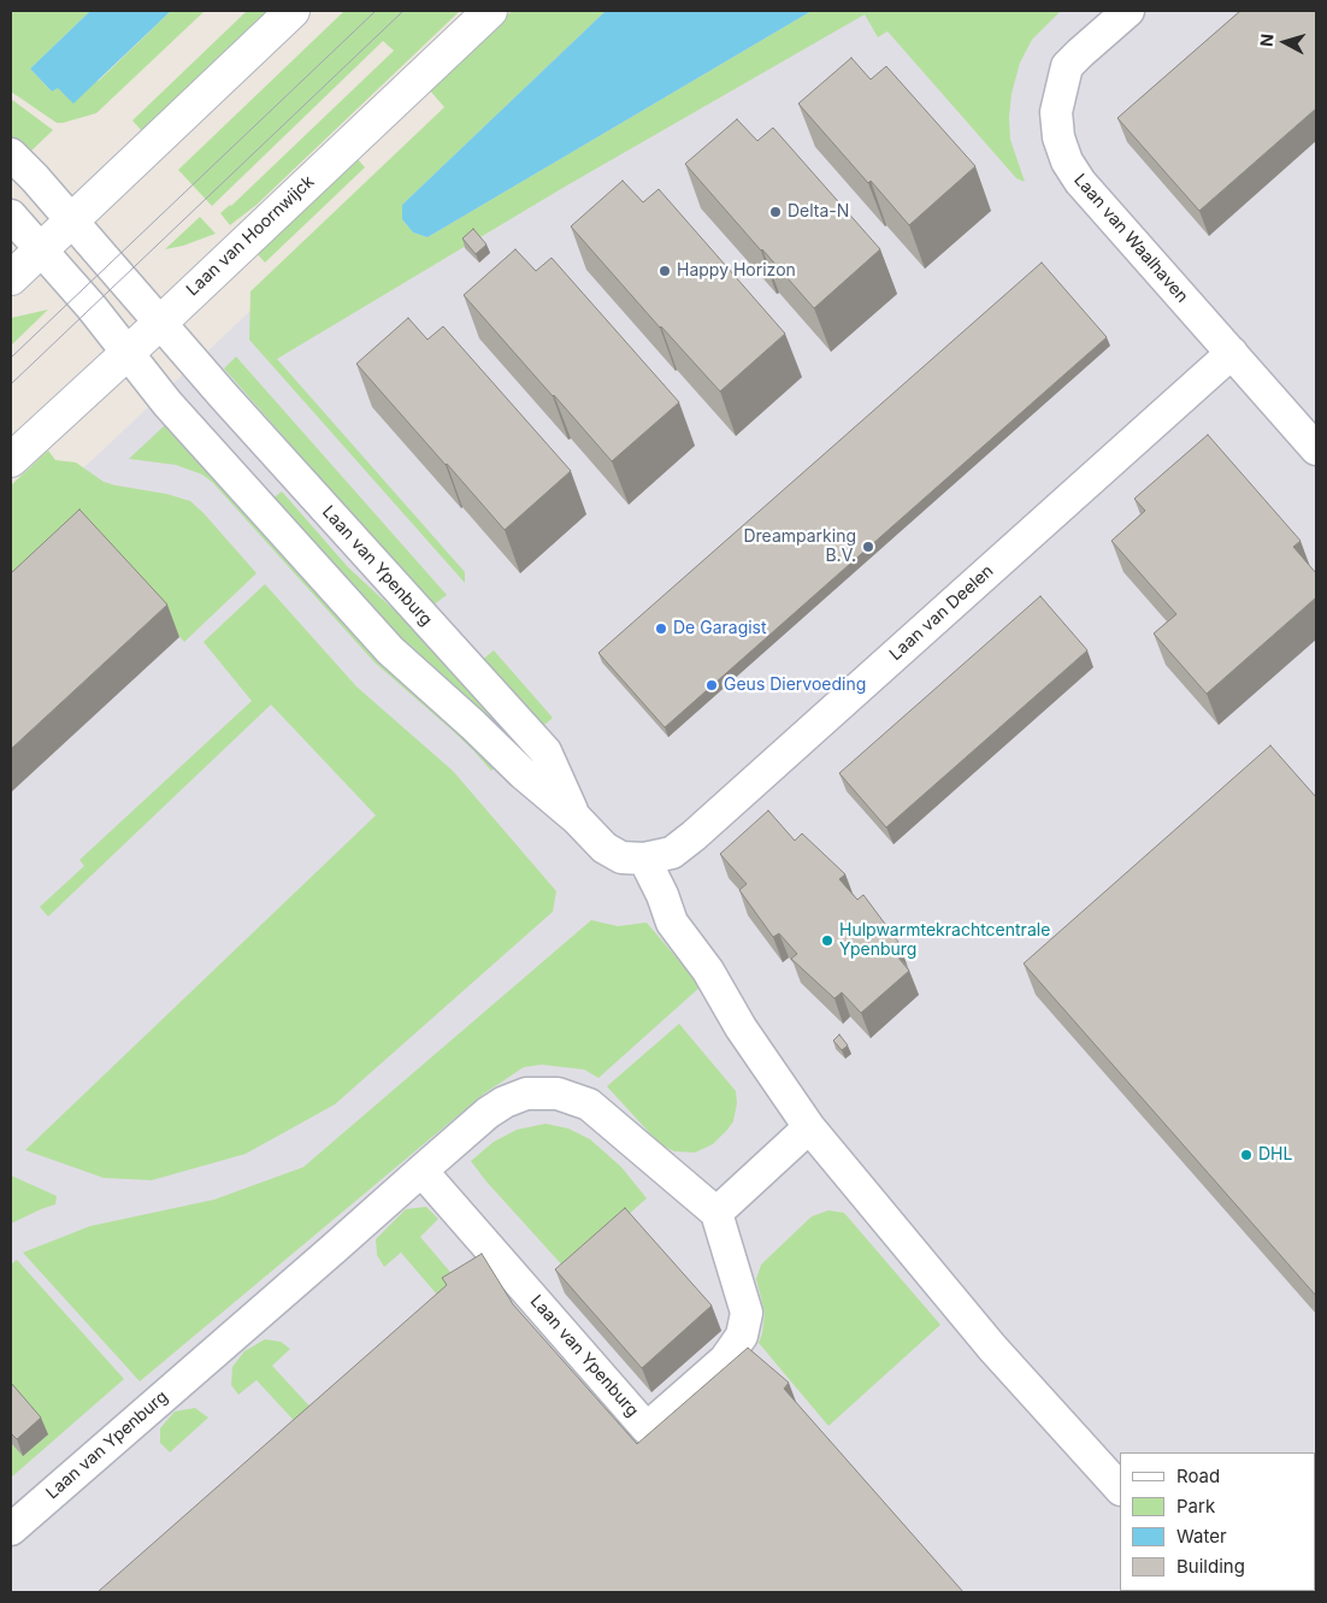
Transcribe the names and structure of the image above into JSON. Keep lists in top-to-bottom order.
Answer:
{
  "streets": {
    "main road": ["Laan van Hoornwijck"],
    "street": ["Laan van Waalhaven", "Laan van Ypenburg", "Laan van Deelen"]
  },
  "crossings": [
    ["Laan van Hoornwijck", "Laan van Ypenburg"],
    ["Laan van Waalhaven", "Laan van Deelen"],
    ["Laan van Ypenburg", "Laan van Deelen"]
  ],
  "places": [
    "Delta-N",
    "Happy Horizon",
    "Dreamparking B.V.",
    "De Garagist",
    "Geus Diervoeding",
    "Hulpwarmtekrachtcentrale Ypenburg",
    "DHL"
  ],
  "legend": [
    "Road",
    "Park",
    "Water",
    "Building"
  ],
  "north": "left"
}
